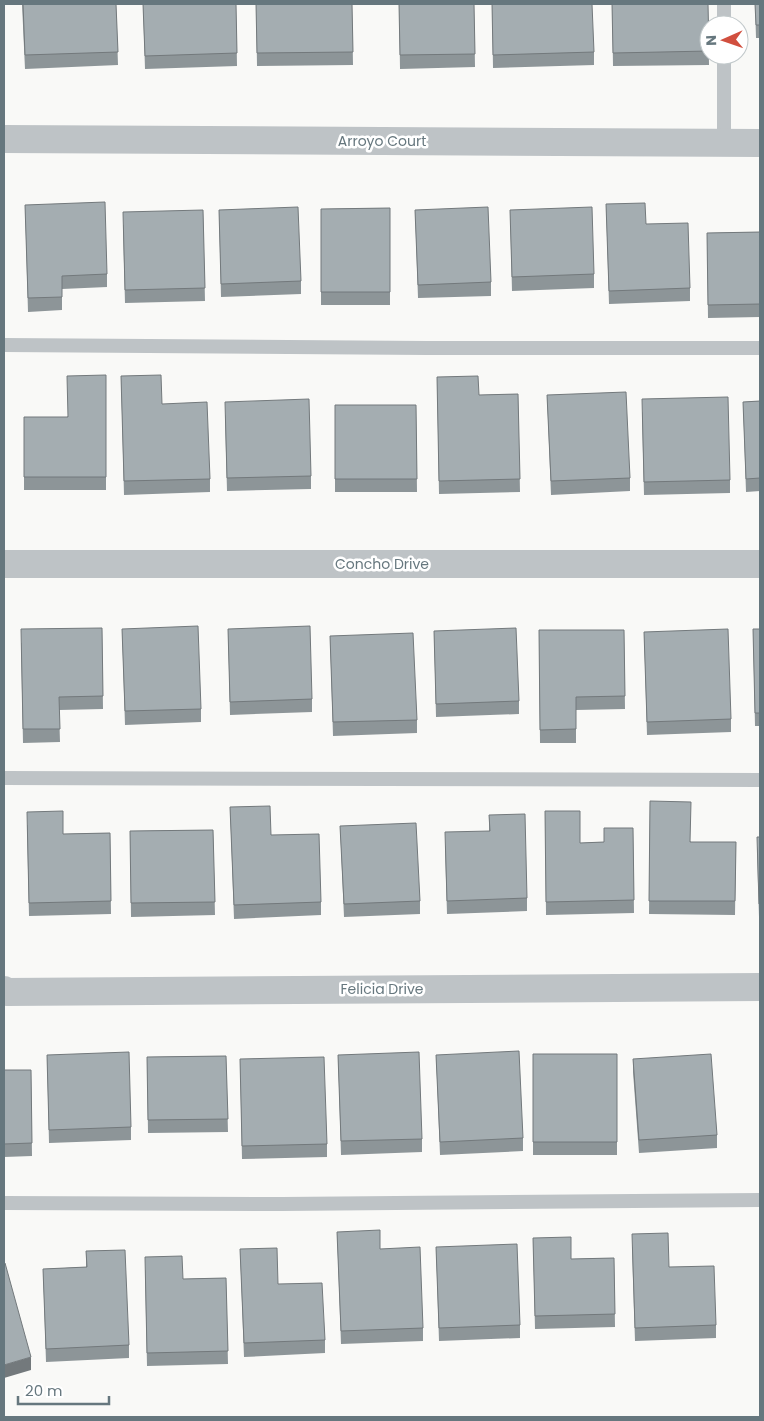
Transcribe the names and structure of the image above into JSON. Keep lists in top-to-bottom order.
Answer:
{
  "streets": {
    "street": ["Arroyo Court", "Concho Drive", "Felicia Drive"]
  },
  "scale_bar": "20 m",
  "north": "left"
}
